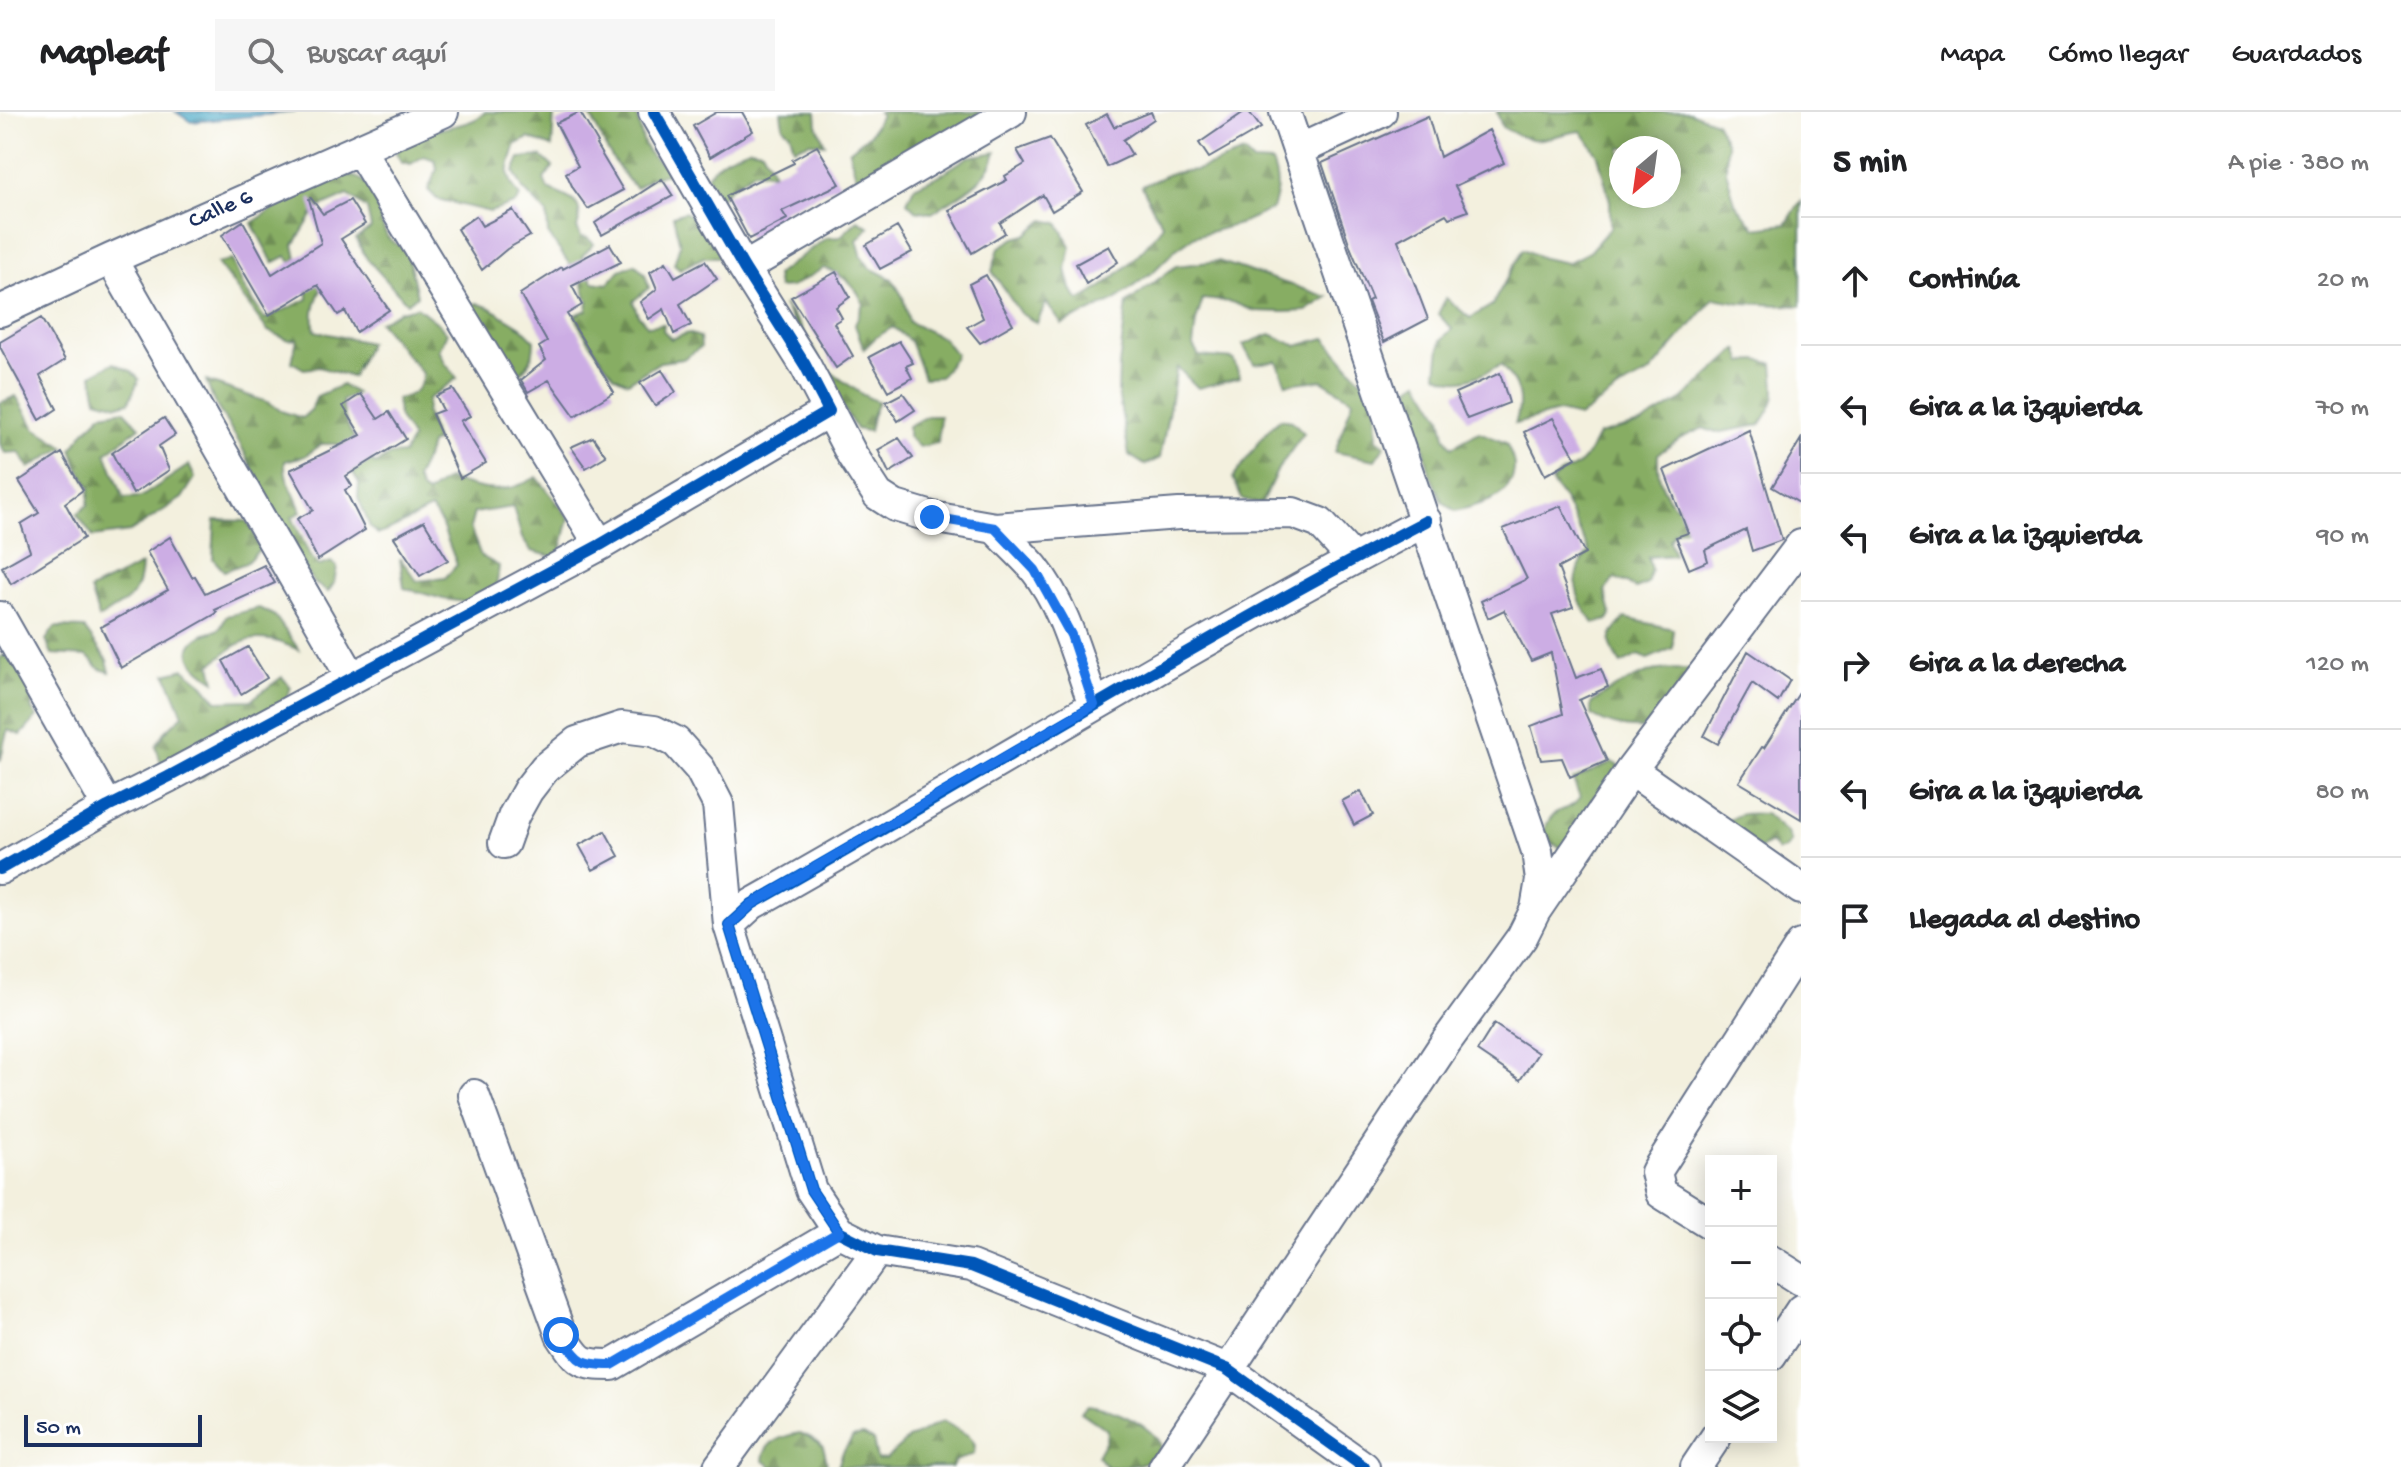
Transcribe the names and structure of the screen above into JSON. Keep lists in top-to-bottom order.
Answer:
{
  "streets": {
    "street": ["Calle 6"]
  },
  "scale_bar": "50 m",
  "north": "bottom left",
  "page": {
    "header": "Mapleaf",
    "search": "Buscar aquí",
    "nav": ["Mapa", "Cómo llegar", "Guardados"],
    "heading": ["5 min", "A pie · 380 m"],
    "list": [
      ["Continúa", "20 m"],
      ["Gira a la izquierda", "70 m"],
      ["Gira a la izquierda", "90 m"],
      ["Gira a la derecha", "120 m"],
      ["Gira a la izquierda", "80 m"],
      "Llegada al destino"
    ],
    "map_buttons": ["+", "−"],
    "scale": "50 m"
  }
}
